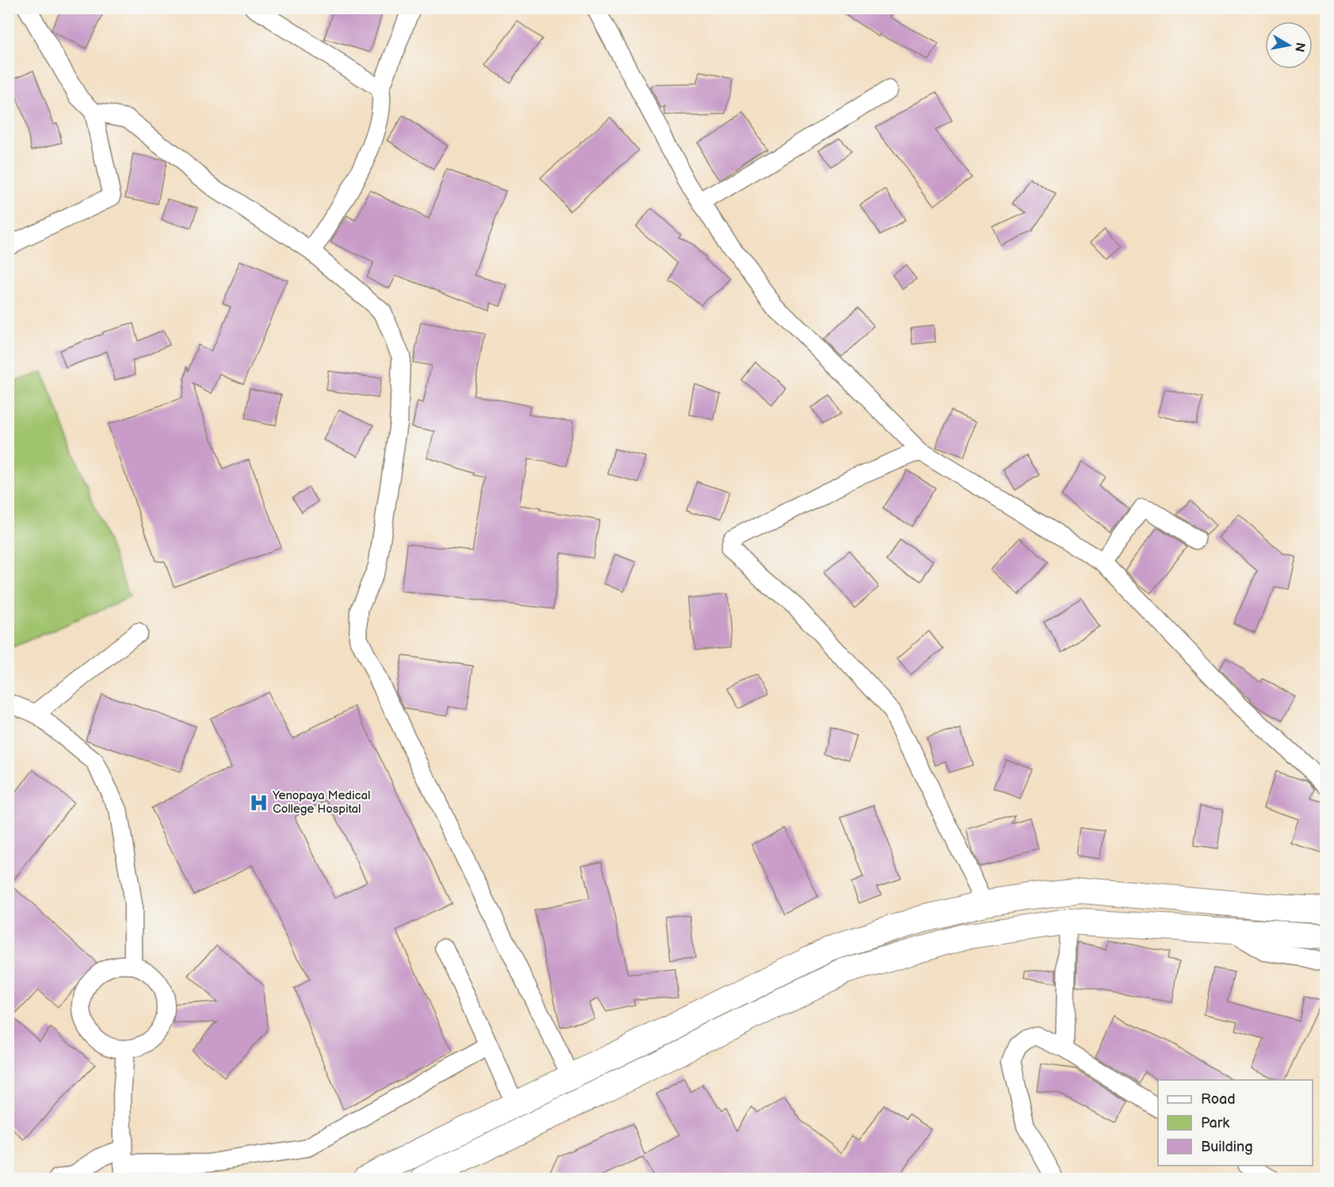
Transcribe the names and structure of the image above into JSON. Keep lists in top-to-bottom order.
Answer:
{
  "places": {
    "hospital": ["Yenopaya Medical College Hospital"]
  },
  "legend": ["Road", "Park", "Building"],
  "north": "right"
}
